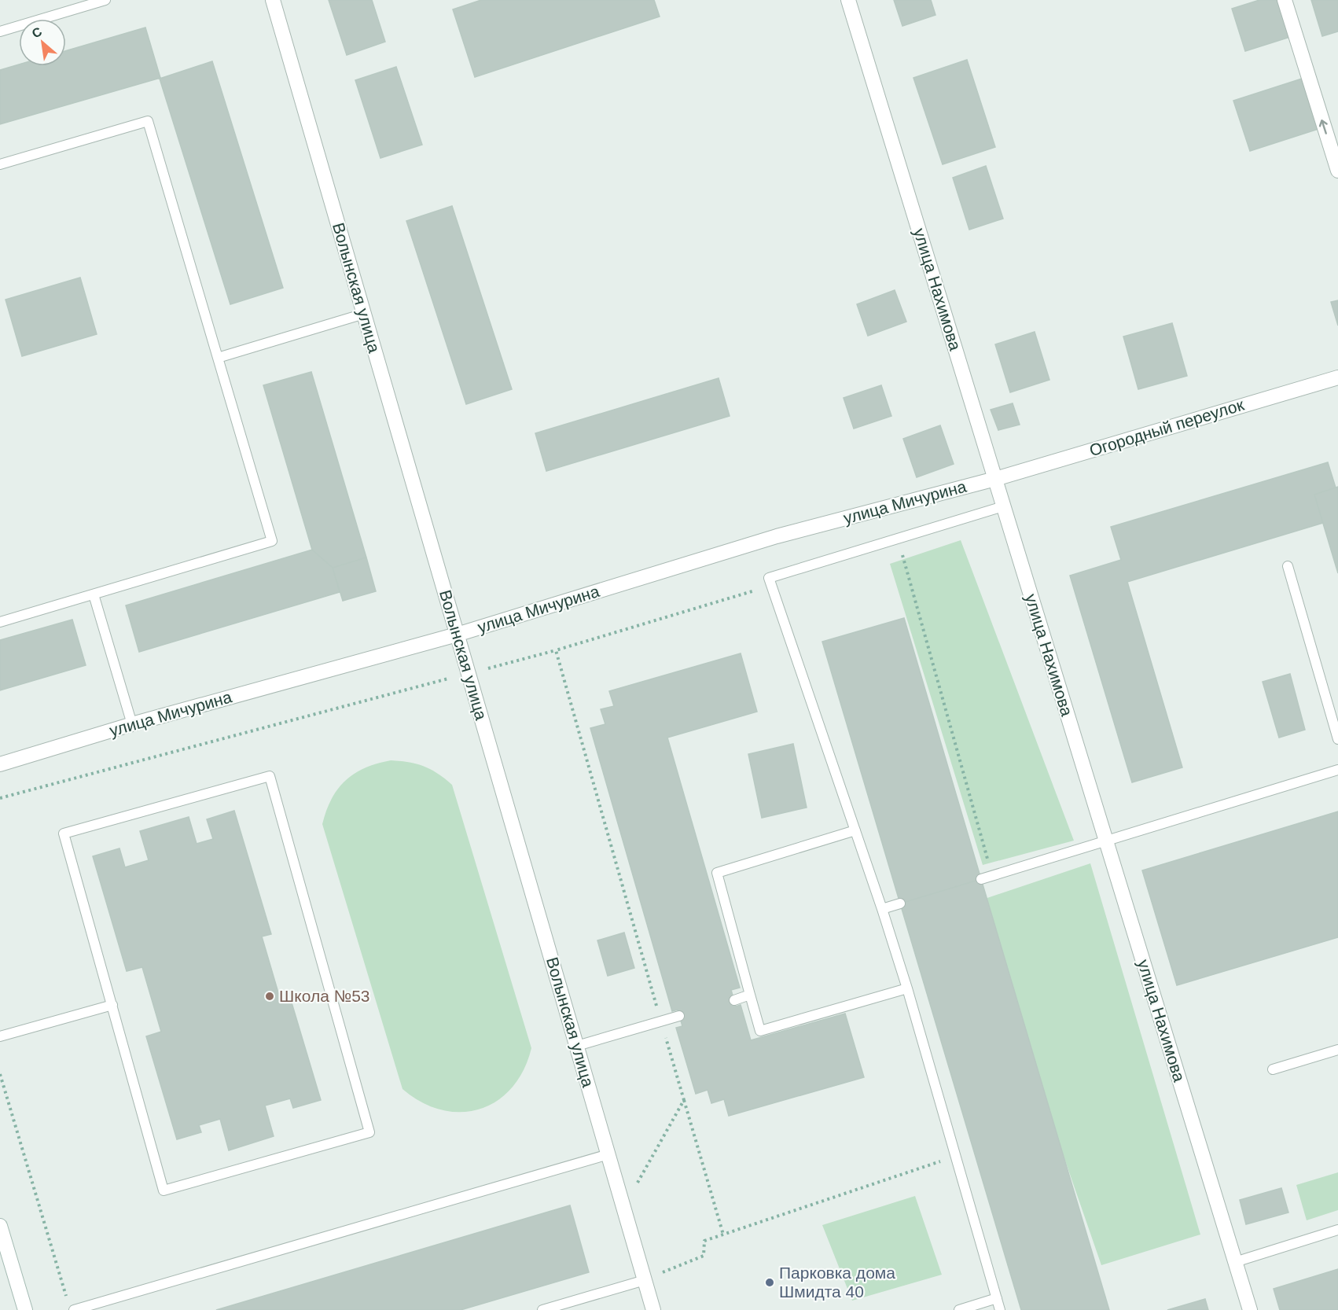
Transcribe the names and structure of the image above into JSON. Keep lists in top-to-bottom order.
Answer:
{
  "streets": {
    "street": [
      "Волынская улица",
      "улица Нахимова",
      "Огородный переулок",
      "улица Мичурина"
    ]
  },
  "crossings": [
    ["Волынская улица", "улица Мичурина"],
    ["улица Нахимова", "Огородный переулок"],
    ["улица Нахимова", "улица Мичурина"],
    ["Огородный переулок", "улица Мичурина"]
  ],
  "places": ["Школа №53", "Парковка дома Шмидта 40"],
  "north": "top left"
}
